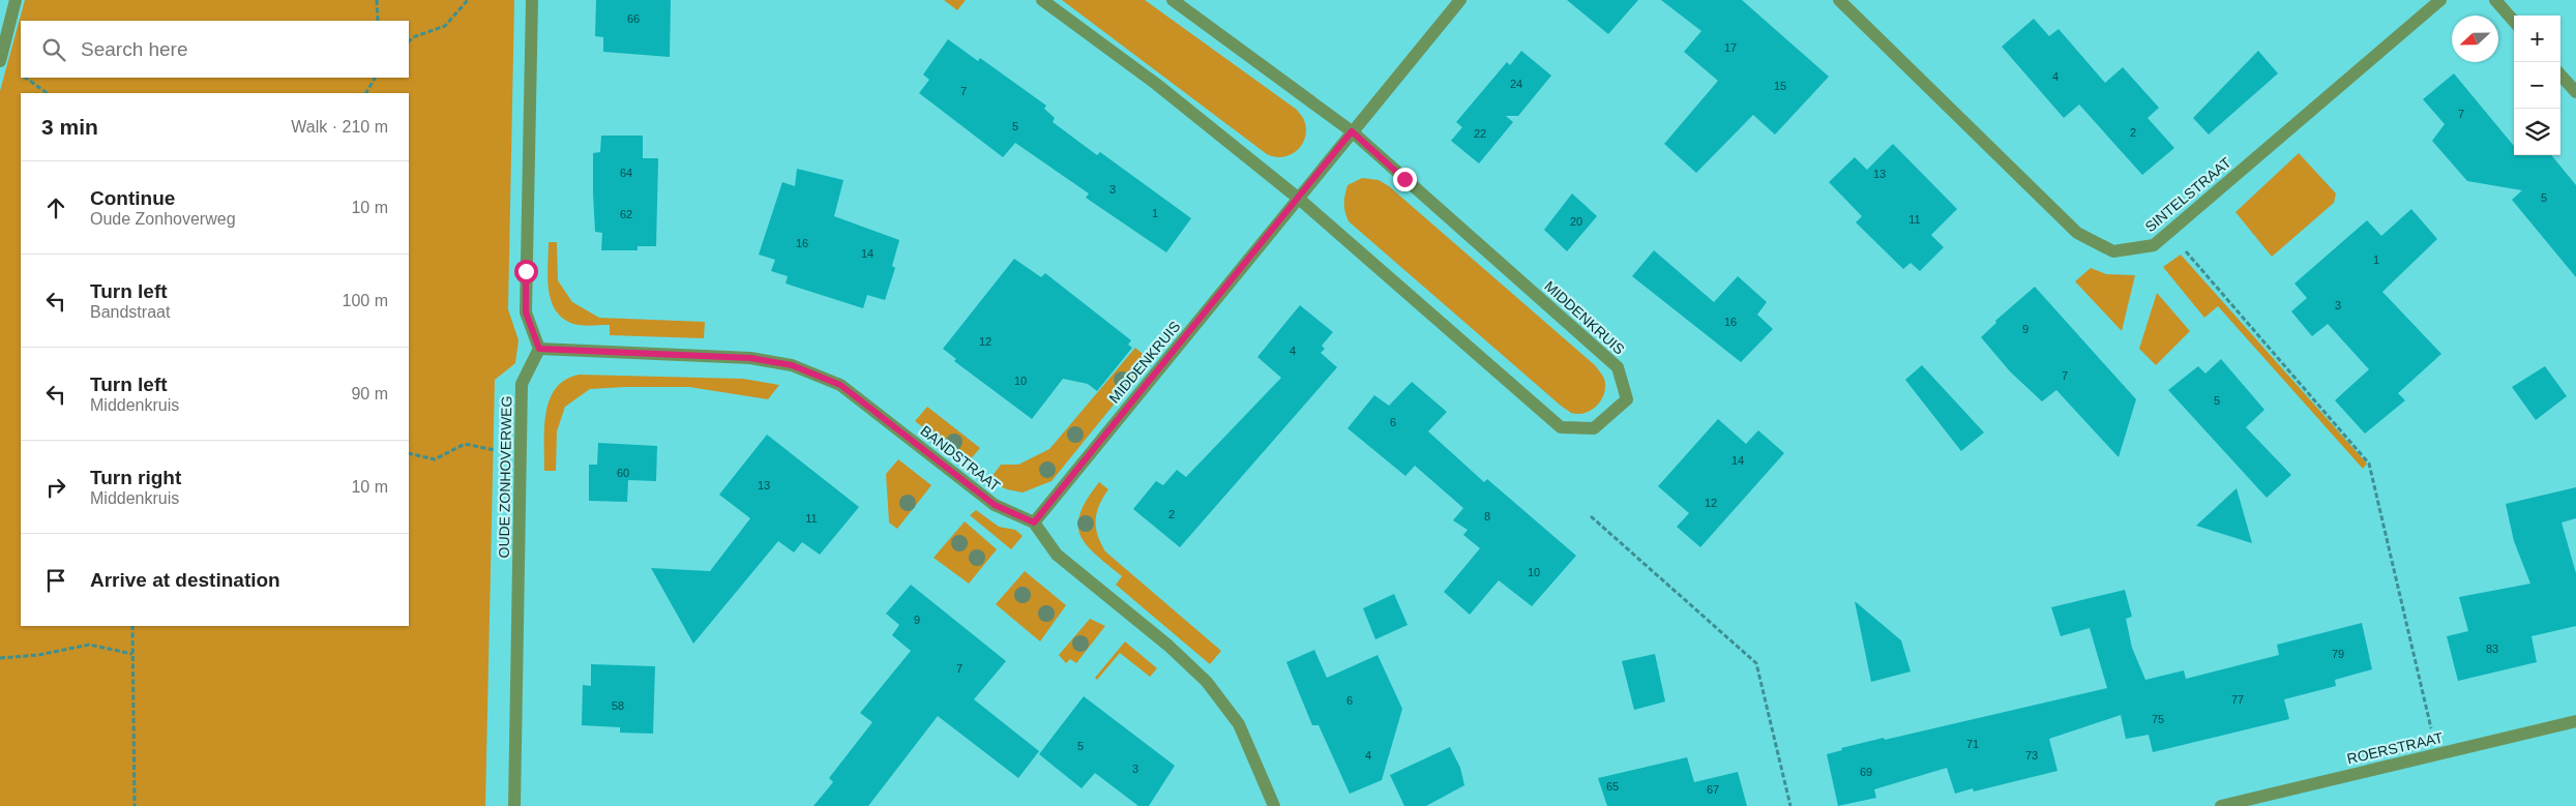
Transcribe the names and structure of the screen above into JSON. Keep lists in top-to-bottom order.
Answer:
{
  "streets": {
    "street": [
      "SINTELSTRAAT",
      "MIDDENKRUIS",
      "BANDSTRAAT",
      "OUDE ZONHOVERWEG",
      "ROERSTRAAT"
    ]
  },
  "crossings": [
    ["MIDDENKRUIS", "BANDSTRAAT"],
    ["BANDSTRAAT", "OUDE ZONHOVERWEG"]
  ],
  "house_numbers": [
    "66",
    "17",
    "4",
    "24",
    "15",
    "7",
    "7",
    "5",
    "2",
    "22",
    "64",
    "13",
    "3",
    "5",
    "1",
    "62",
    "11",
    "20",
    "16",
    "14",
    "1",
    "3",
    "16",
    "9",
    "12",
    "4",
    "7",
    "10",
    "5",
    "6",
    "14",
    "60",
    "13",
    "12",
    "2",
    "8",
    "11",
    "10",
    "9",
    "83",
    "79",
    "7",
    "77",
    "6",
    "58",
    "75",
    "71",
    "5",
    "4",
    "73",
    "3",
    "69",
    "65",
    "67"
  ],
  "north": "left",
  "page": {
    "map_buttons": ["+", "−"],
    "search": "Search here",
    "heading": ["3 min", "Walk · 210 m"],
    "list": [
      ["Continue", "Oude Zonhoverweg", "10 m"],
      ["Turn left", "Bandstraat", "100 m"],
      ["Turn left", "Middenkruis", "90 m"],
      ["Turn right", "Middenkruis", "10 m"],
      "Arrive at destination"
    ]
  }
}
